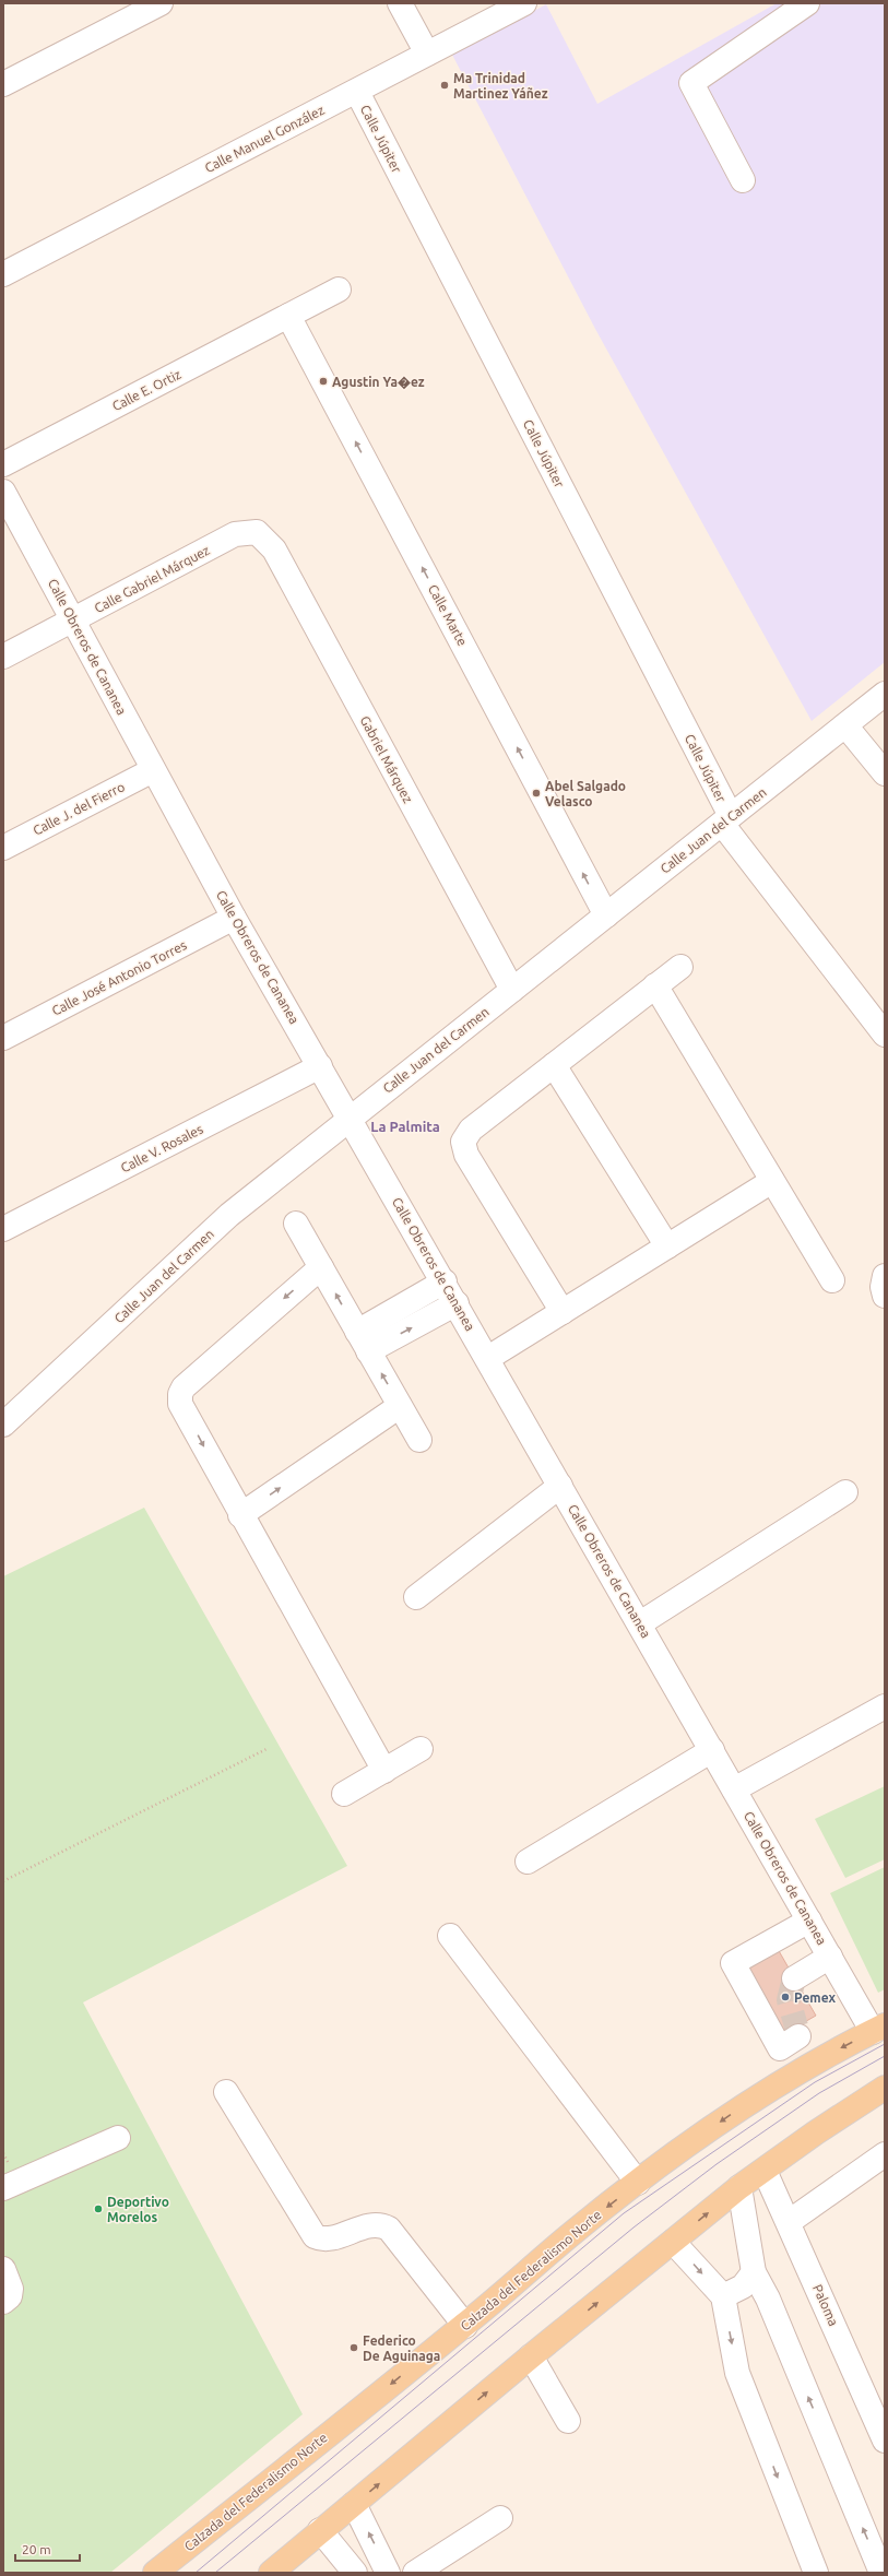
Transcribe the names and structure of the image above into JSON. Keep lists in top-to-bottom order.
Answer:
{
  "streets": {
    "main road": ["Calzada del Federalismo Norte"],
    "street": [
      "Calle Manuel González",
      "Calle Júpiter",
      "Calle E. Ortiz",
      "Calle Gabriel Márquez",
      "Calle Marte",
      "Calle Obreros de Cananea",
      "Gabriel Márquez",
      "Calle J. del Fierro",
      "Calle Juan del Carmen",
      "Calle José Antonio Torres",
      "Calle V. Rosales",
      "Paloma"
    ]
  },
  "crossings": [
    ["Calle Manuel González", "Calle Júpiter"],
    ["Calle Júpiter", "Calle Juan del Carmen"],
    ["Calle E. Ortiz", "Calle Marte"],
    ["Calle Gabriel Márquez", "Calle Obreros de Cananea"],
    ["Calle Gabriel Márquez", "Gabriel Márquez"],
    ["Calle Marte", "Calle Juan del Carmen"],
    ["Calle Obreros de Cananea", "Calle J. del Fierro"],
    ["Calle Obreros de Cananea", "Calle Juan del Carmen"],
    ["Calle Obreros de Cananea", "Calle José Antonio Torres"],
    ["Calle Obreros de Cananea", "Calle V. Rosales"],
    ["Calle Obreros de Cananea", "Calzada del Federalismo Norte"],
    ["Gabriel Márquez", "Calle Juan del Carmen"]
  ],
  "one_way": ["Calle Marte"],
  "districts": ["La Palmita"],
  "places": [
    "Ma Trinidad Martinez Yáñez",
    "Agustin Ya�ez",
    "Abel Salgado Velasco",
    "Pemex",
    "Deportivo Morelos",
    "Federico De Aguinaga"
  ],
  "scale_bar": "20 m"
}
